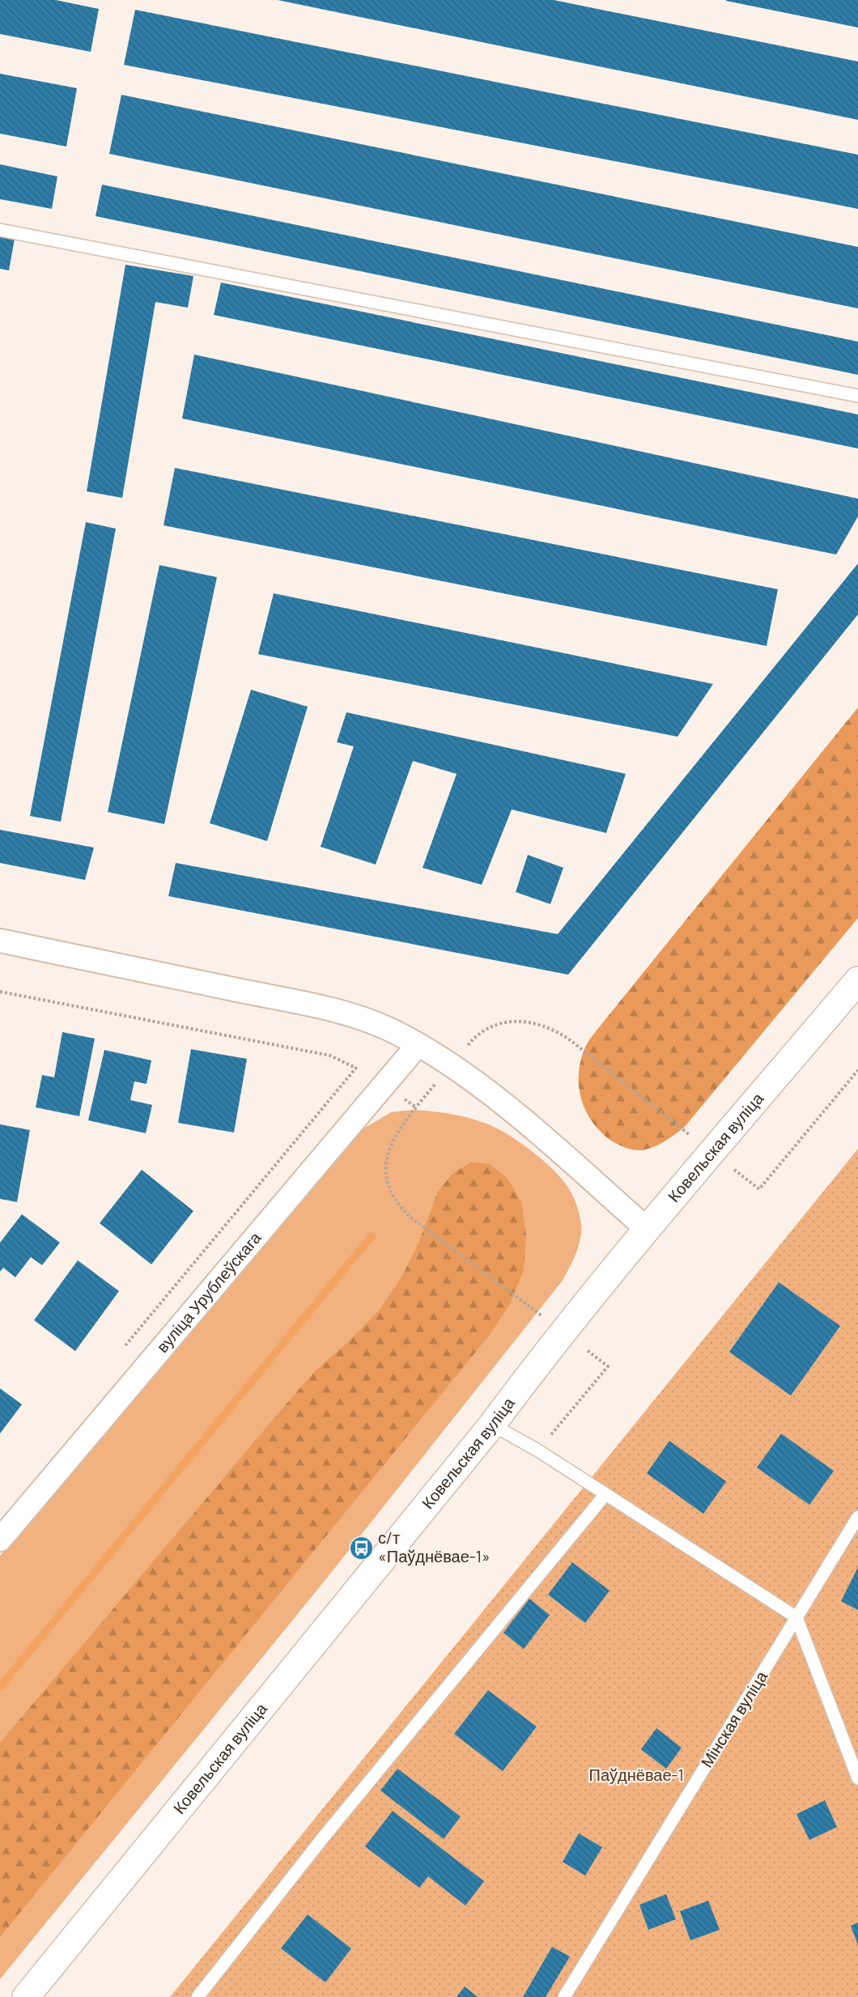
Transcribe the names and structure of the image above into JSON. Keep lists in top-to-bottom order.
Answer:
{
  "streets": {
    "highway": ["Ковельская вуліца"],
    "street": ["вуліца Урублеўскага"],
    "lane": ["Мінская вуліца"]
  },
  "parks": ["Паўднёвае-1"],
  "places": {
    "bus stop": ["с/т «Паўднёвае-1»"]
  }
}
